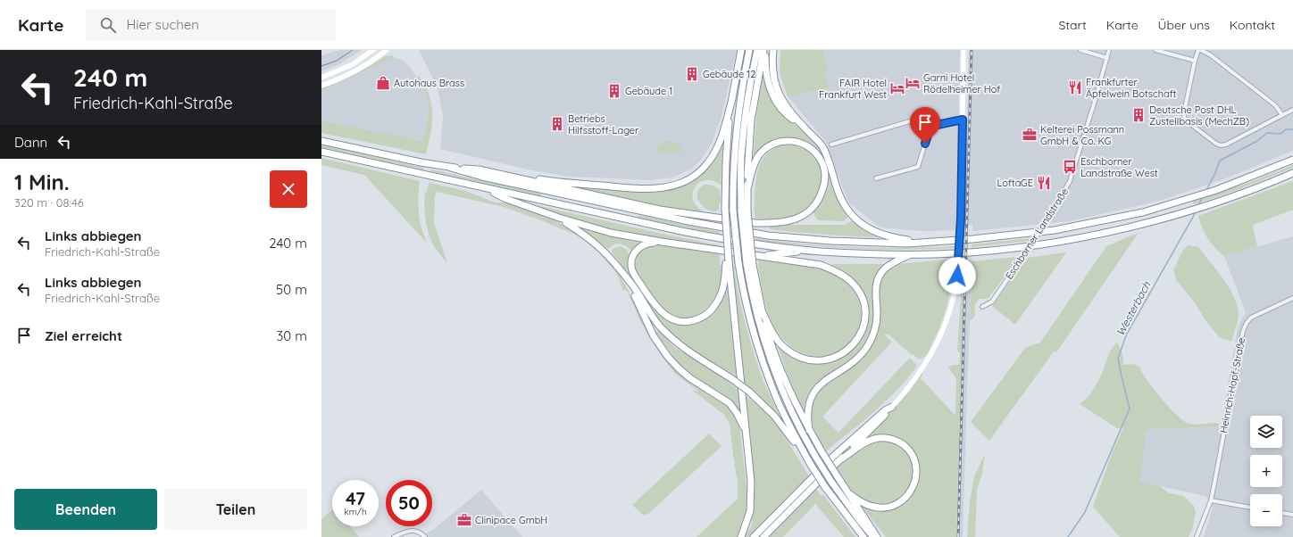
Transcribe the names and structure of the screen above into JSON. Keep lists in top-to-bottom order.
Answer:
{
  "streets": {
    "street": ["Eschborner Landstraße", "Heinrich-Hopf-Straße"]
  },
  "water": ["Westerbach"],
  "places": {
    "building": [
      "Gebäude 12",
      "Gebäude 1",
      "Deutsche Post DHL Zustellbasis (MechZB)",
      "Betriebs Hilfsstoff-Lager"
    ],
    "shop": ["Autohaus Brass"],
    "hotel": ["Garni Hotel Rödelheimer Hof", "FAIR Hotel Frankfurt West"],
    "restaurant": ["Frankfurter Äpfelwein Botschaft", "LoftaGE"],
    "office": ["Kelterei Possmann GmbH & Co. KG", "Clinipace GmbH"],
    "bus stop": ["Eschborner Landstraße West"]
  },
  "page": {
    "header": "Karte",
    "search": "Hier suchen",
    "nav": [
      "Start",
      "Karte",
      "Über uns",
      "Kontakt"
    ],
    "turn": ["240 m", "Friedrich-Kahl-Straße"],
    "then": "Dann",
    "heading": ["1 Min.", "320 m · 08:46"],
    "list": [
      {
        "name": "Links abbiegen",
        "note": "Friedrich-Kahl-Straße",
        "value": "240 m"
      },
      {
        "name": "Links abbiegen",
        "note": "Friedrich-Kahl-Straße",
        "value": "50 m"
      },
      {
        "name": "Ziel erreicht",
        "value": "30 m"
      }
    ],
    "map_buttons": ["+", "−"],
    "speed": "47 km/h",
    "limit": "50",
    "buttons": ["Beenden", "Teilen"]
  }
}
